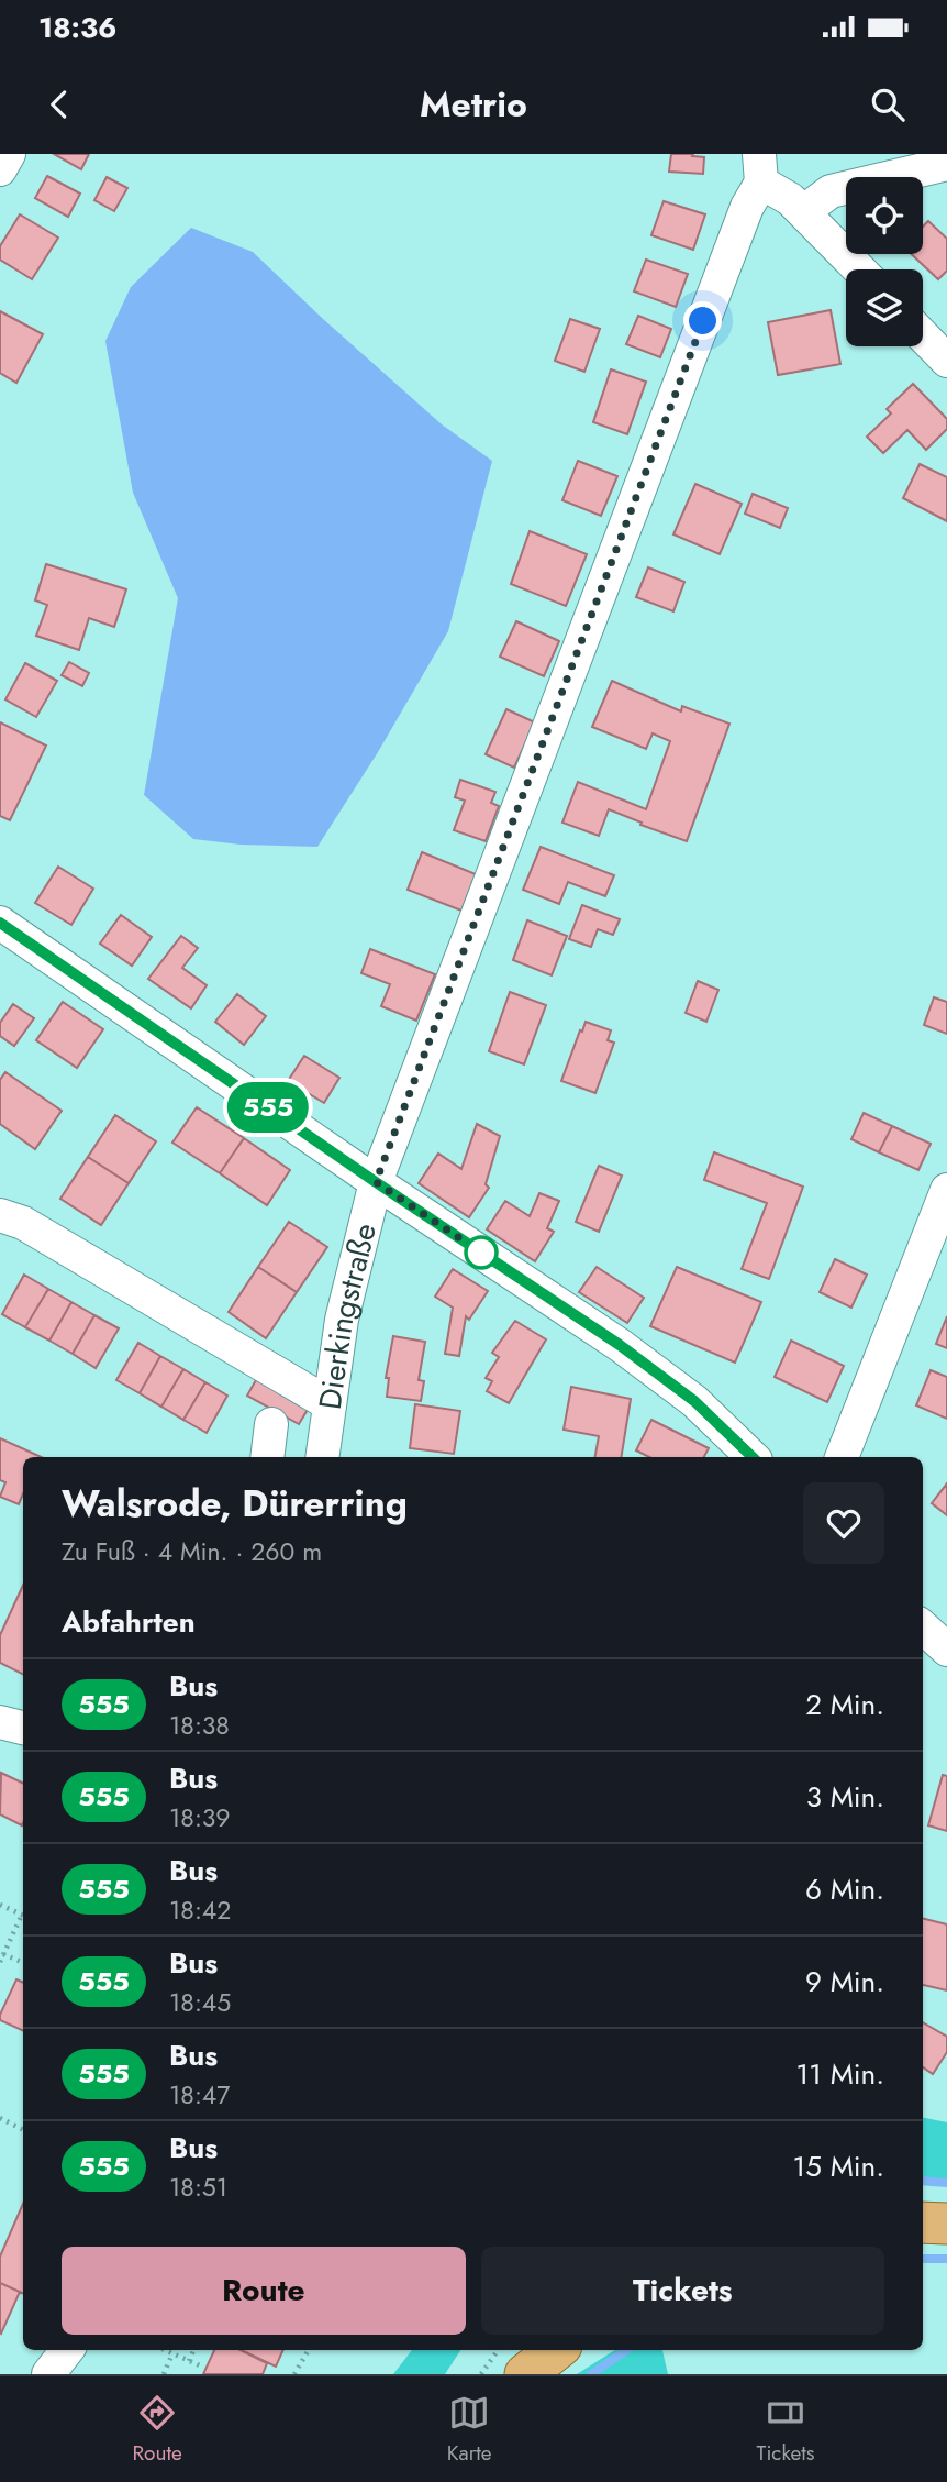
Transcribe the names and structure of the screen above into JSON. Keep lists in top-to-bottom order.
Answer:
{
  "streets": {
    "street": ["Dierkingstraße"]
  },
  "lines": ["bus line 555"],
  "page": {
    "status": "18:36",
    "header": "Metrio",
    "on_map": "555",
    "heading": [
      ["Walsrode, Dürerring", "Zu Fuß · 4 Min. · 260 m"],
      "Abfahrten"
    ],
    "list": [
      {
        "mark": "555",
        "name": "Bus",
        "note": "18:38",
        "value": "2 Min."
      },
      {
        "mark": "555",
        "name": "Bus",
        "note": "18:39",
        "value": "3 Min."
      },
      {
        "mark": "555",
        "name": "Bus",
        "note": "18:42",
        "value": "6 Min."
      },
      {
        "mark": "555",
        "name": "Bus",
        "note": "18:45",
        "value": "9 Min."
      },
      {
        "mark": "555",
        "name": "Bus",
        "note": "18:47",
        "value": "11 Min."
      },
      {
        "mark": "555",
        "name": "Bus",
        "note": "18:51",
        "value": "15 Min."
      }
    ],
    "buttons": ["Route", "Tickets"],
    "tabs": ["Route", "Karte", "Tickets"]
  }
}
